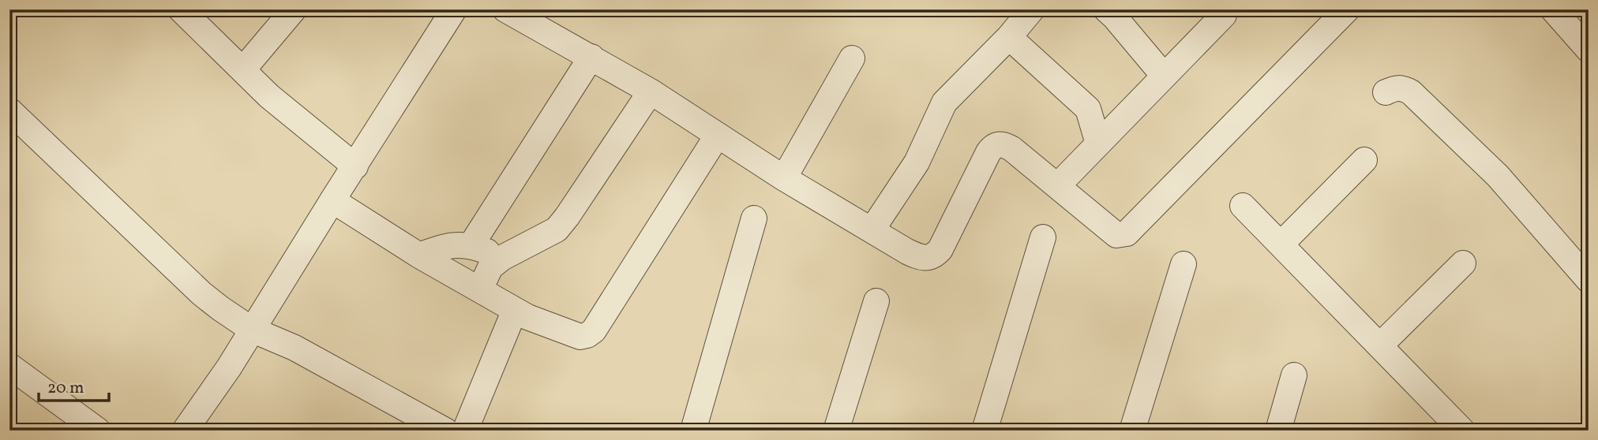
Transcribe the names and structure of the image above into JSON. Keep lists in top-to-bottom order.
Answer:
{
  "scale_bar": "20 m"
}
